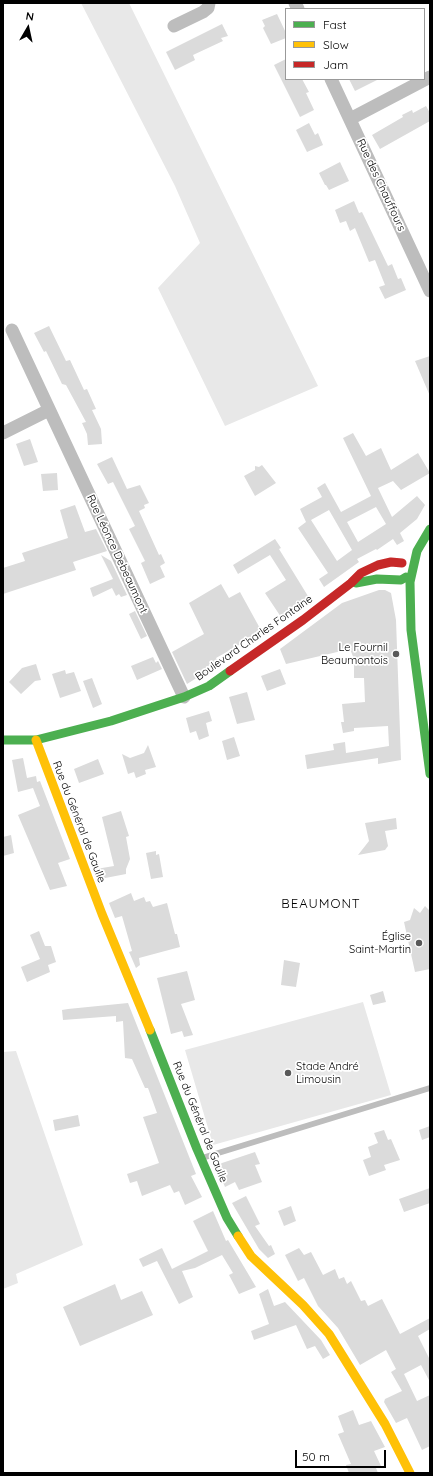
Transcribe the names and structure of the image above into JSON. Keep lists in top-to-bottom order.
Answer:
{
  "streets": {
    "street": [
      "Rue des Chauffours",
      "Rue Léonce Debeaumont",
      "Boulevard Charles Fontaine",
      "Rue du Général de Gaulle"
    ]
  },
  "crossings": [
    ["Rue Léonce Debeaumont", "Boulevard Charles Fontaine"],
    ["Boulevard Charles Fontaine", "Rue du Général de Gaulle"]
  ],
  "districts": ["BEAUMONT"],
  "places": ["Le Fournil Beaumontois", "Église Saint-Martin", "Stade André Limousin"],
  "legend": ["Fast", "Slow", "Jam"],
  "scale_bar": "50 m",
  "north": "top"
}
